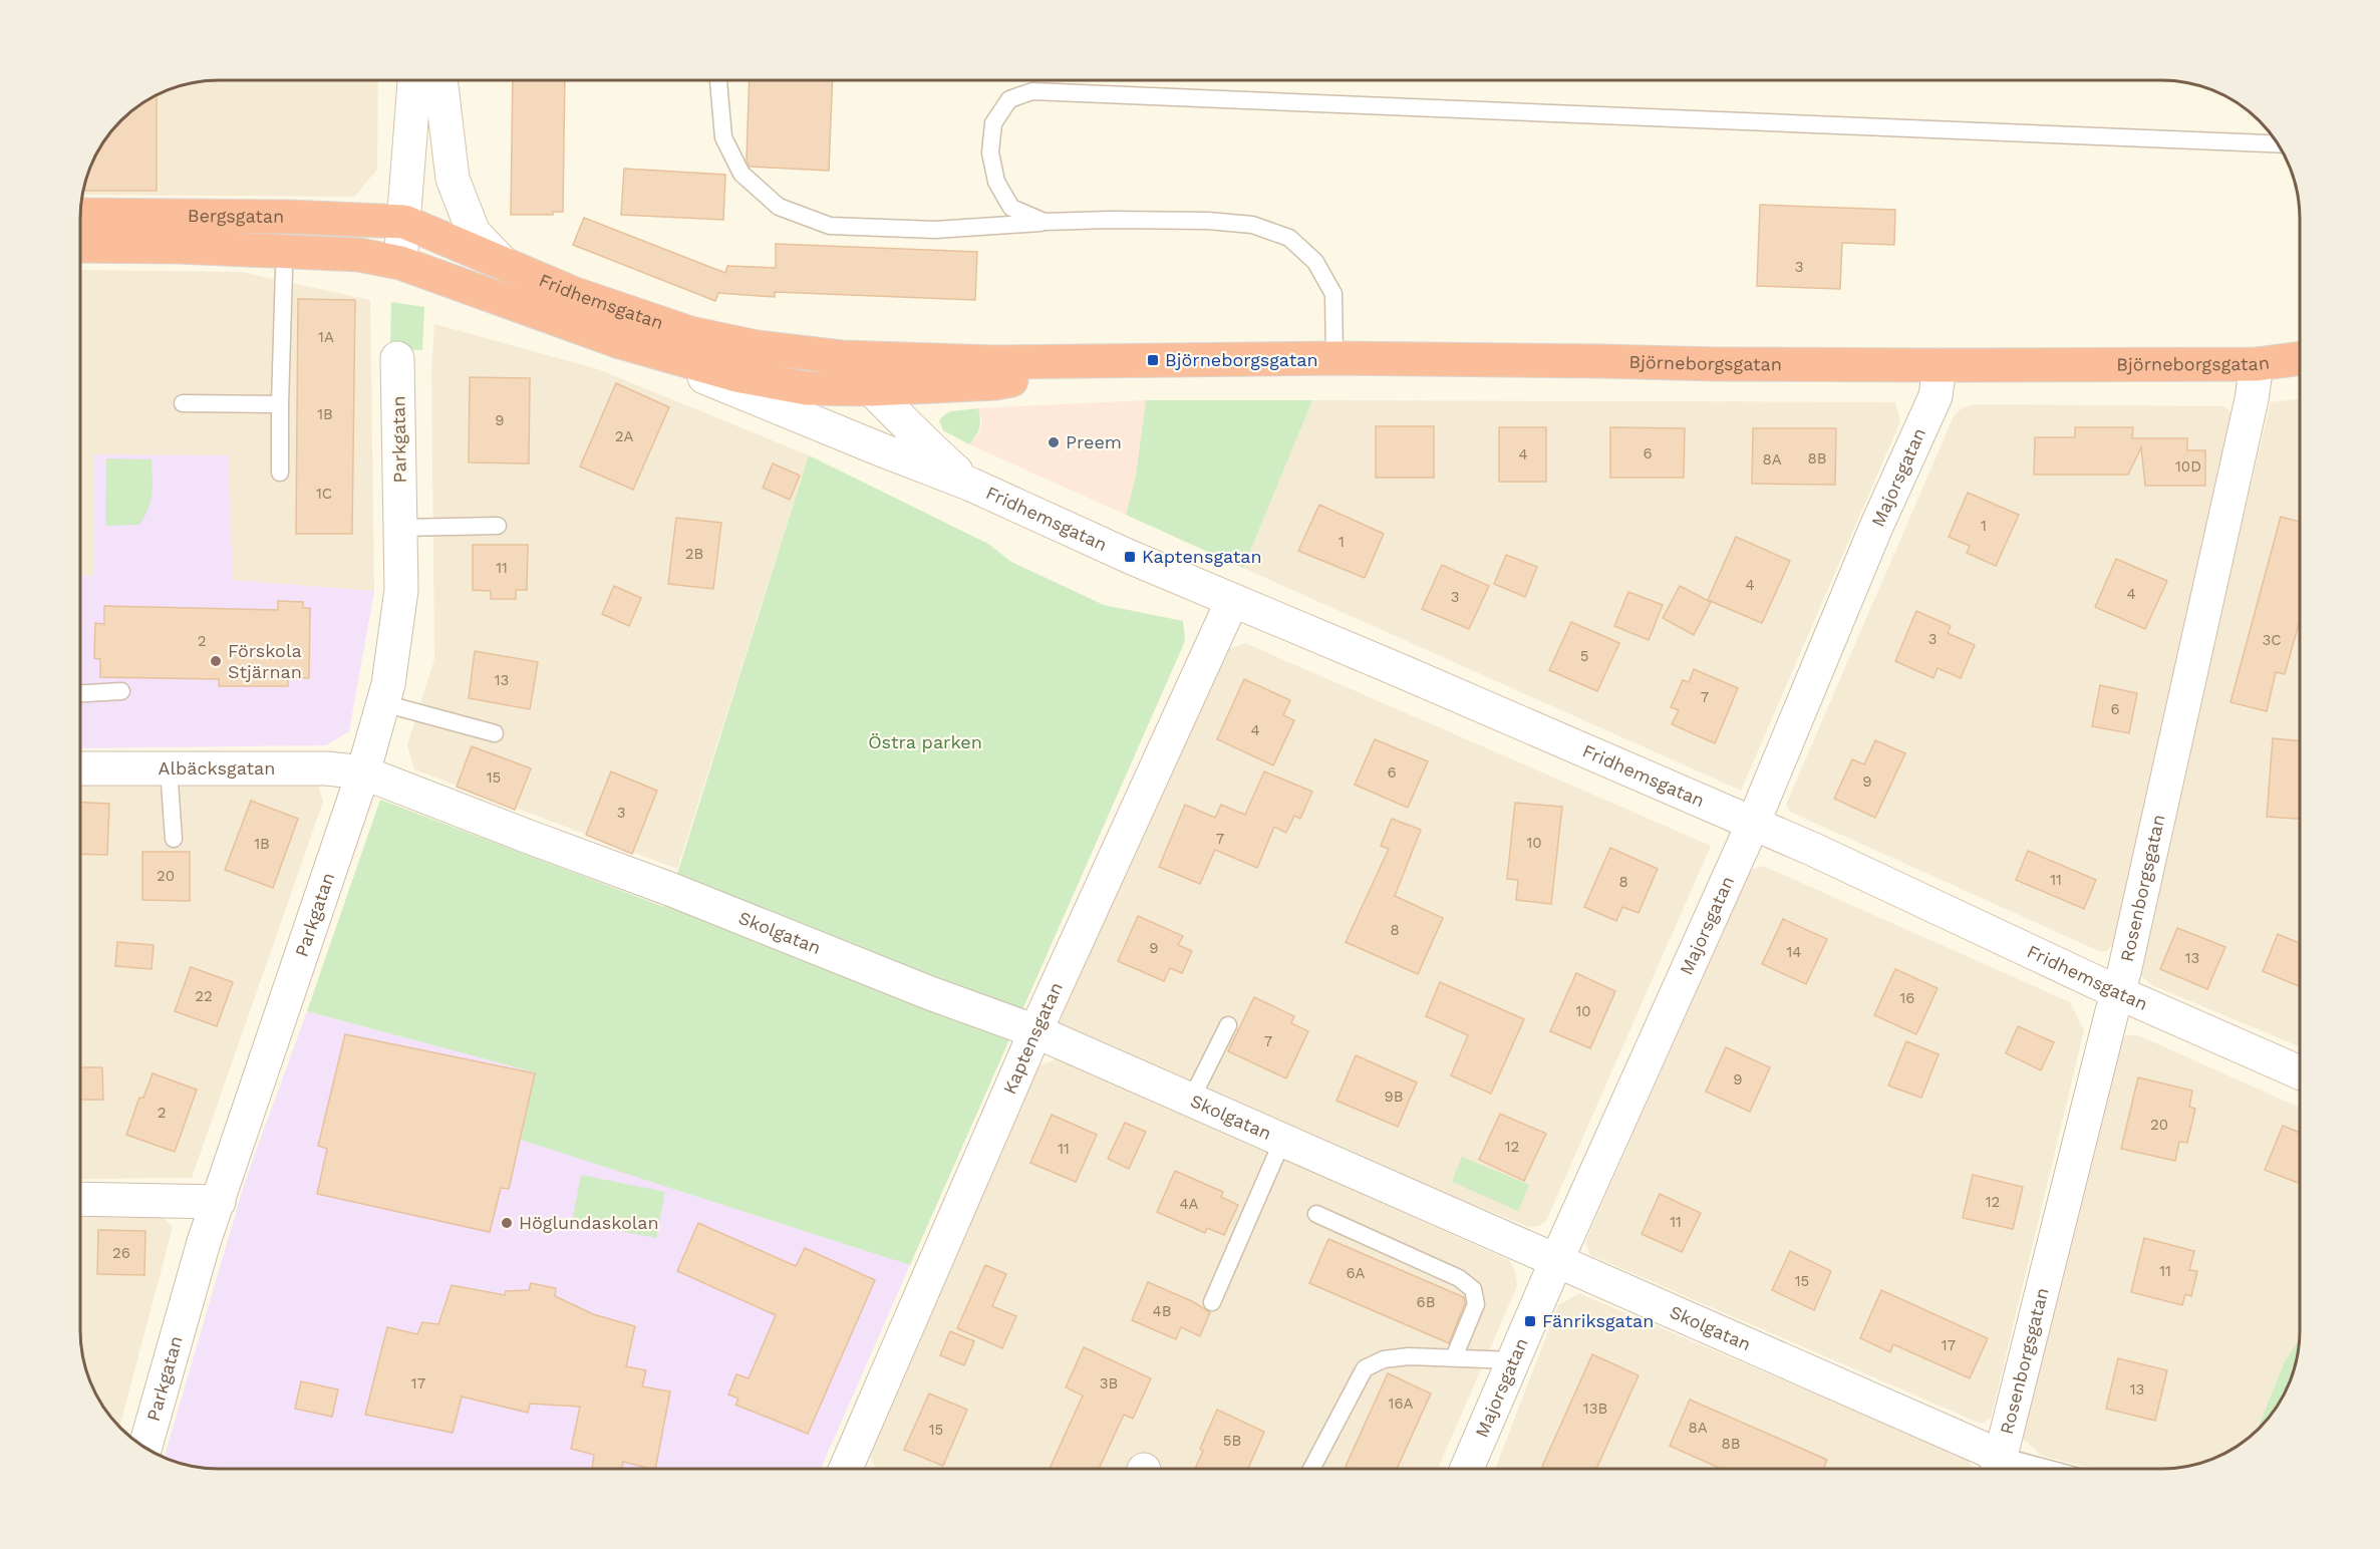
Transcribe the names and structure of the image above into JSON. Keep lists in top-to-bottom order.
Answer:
{
  "streets": {
    "highway": ["Bergsgatan", "Fridhemsgatan", "Björneborgsgatan"],
    "street": [
      "Parkgatan",
      "Majorsgatan",
      "Albäcksgatan",
      "Rosenborgsgatan",
      "Skolgatan",
      "Kaptensgatan"
    ]
  },
  "crossings": [
    ["Bergsgatan", "Fridhemsgatan"],
    ["Fridhemsgatan", "Björneborgsgatan"],
    ["Fridhemsgatan", "Majorsgatan"],
    ["Fridhemsgatan", "Rosenborgsgatan"],
    ["Fridhemsgatan", "Kaptensgatan"],
    ["Björneborgsgatan", "Majorsgatan"],
    ["Björneborgsgatan", "Rosenborgsgatan"],
    ["Parkgatan", "Albäcksgatan"],
    ["Parkgatan", "Skolgatan"],
    ["Majorsgatan", "Skolgatan"],
    ["Albäcksgatan", "Skolgatan"],
    ["Rosenborgsgatan", "Skolgatan"],
    ["Skolgatan", "Kaptensgatan"]
  ],
  "parks": ["Östra parken"],
  "places": {
    "transit": ["Björneborgsgatan", "Kaptensgatan", "Fänriksgatan"],
    "other": ["Preem", "Förskola Stjärnan", "Höglundaskolan"]
  },
  "house_numbers": [
    "3",
    "1A",
    "1B",
    "9",
    "2A",
    "6",
    "4",
    "8B",
    "8A",
    "10D",
    "1C",
    "1",
    "1",
    "2B",
    "11",
    "4",
    "4",
    "3",
    "3",
    "3C",
    "2",
    "5",
    "13",
    "7",
    "6",
    "4",
    "6",
    "15",
    "9",
    "3",
    "7",
    "10",
    "1B",
    "20",
    "11",
    "8",
    "8",
    "9",
    "14",
    "13",
    "22",
    "16",
    "10",
    "7",
    "9",
    "9B",
    "2",
    "20",
    "12",
    "11",
    "12",
    "4A",
    "11",
    "26",
    "11",
    "6A",
    "15",
    "6B",
    "4B",
    "17",
    "17",
    "3B",
    "13",
    "16A",
    "13B",
    "8A",
    "15",
    "5B",
    "8B"
  ]
}
